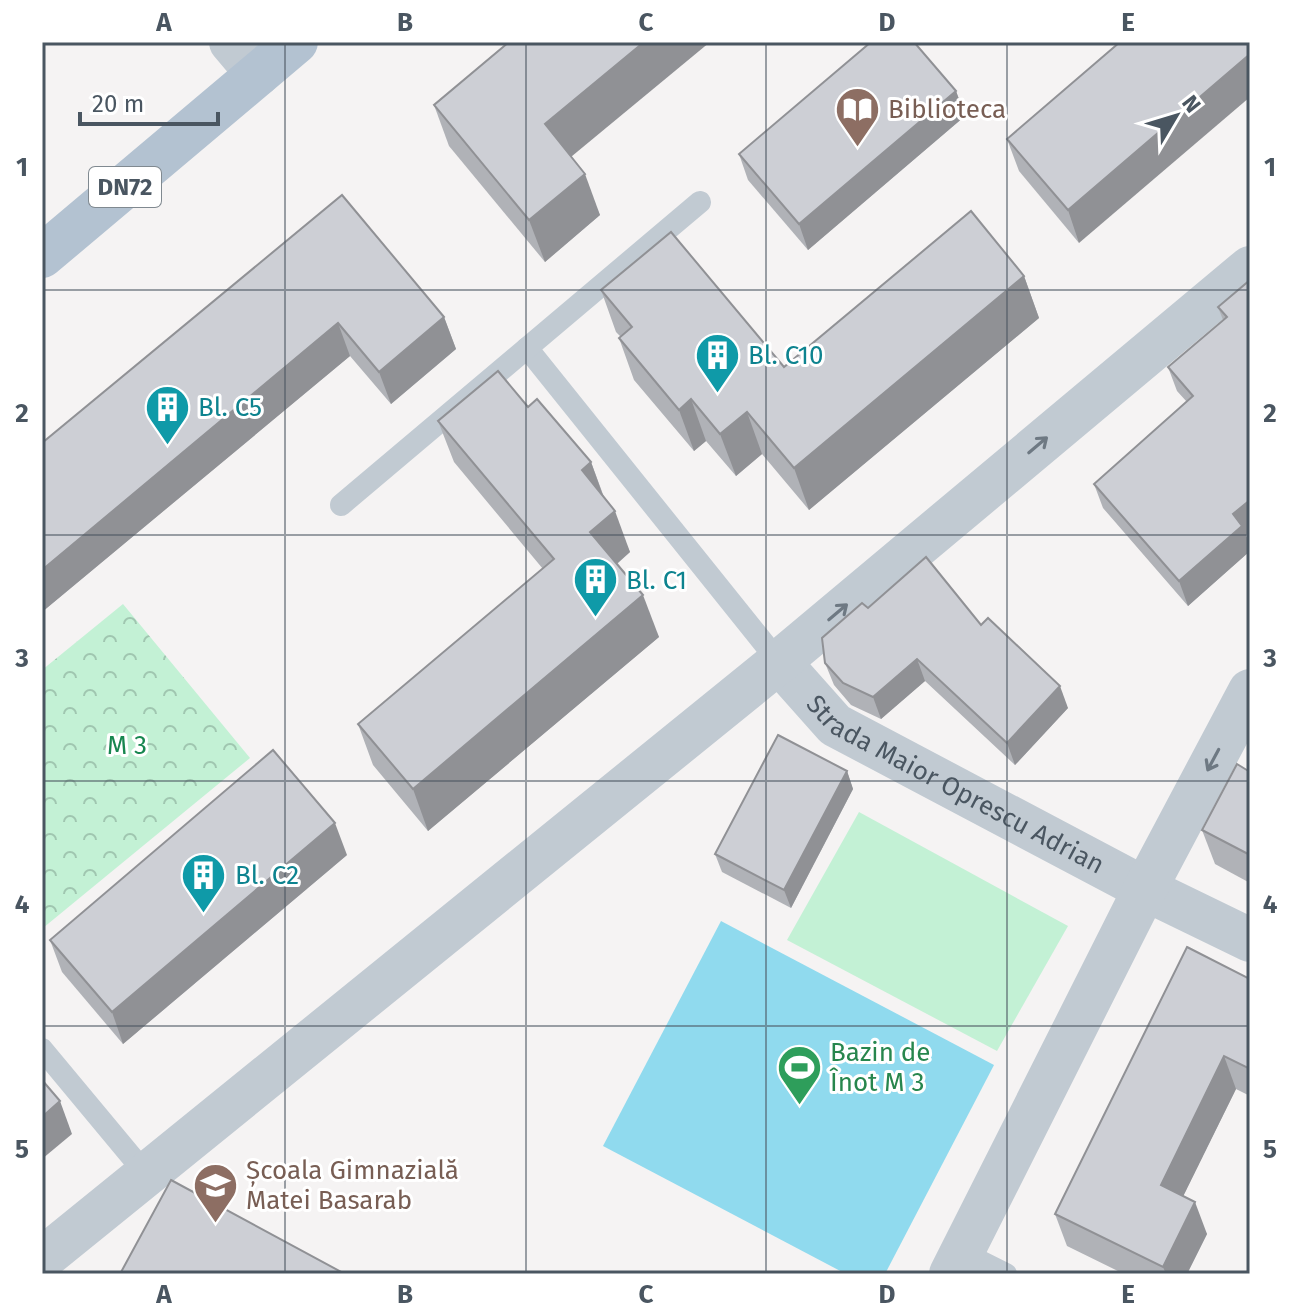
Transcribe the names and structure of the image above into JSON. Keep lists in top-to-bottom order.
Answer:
{
  "streets": {
    "main road": ["DN72"],
    "street": ["Strada Maior Oprescu Adrian"]
  },
  "parks": ["M 3"],
  "places": {
    "library": ["Biblioteca"],
    "building": [
      "Bl. C10",
      "Bl. C5",
      "Bl. C1",
      "Bl. C2"
    ],
    "sports": ["Bazin de Înot M 3"],
    "school or university": ["Școala Gimnazială Matei Basarab"]
  },
  "scale_bar": "20 m",
  "north": "top right",
  "grid": {
    "columns": [
      "A",
      "B",
      "C",
      "D",
      "E"
    ],
    "rows": [
      "1",
      "2",
      "3",
      "4",
      "5"
    ]
  }
}
